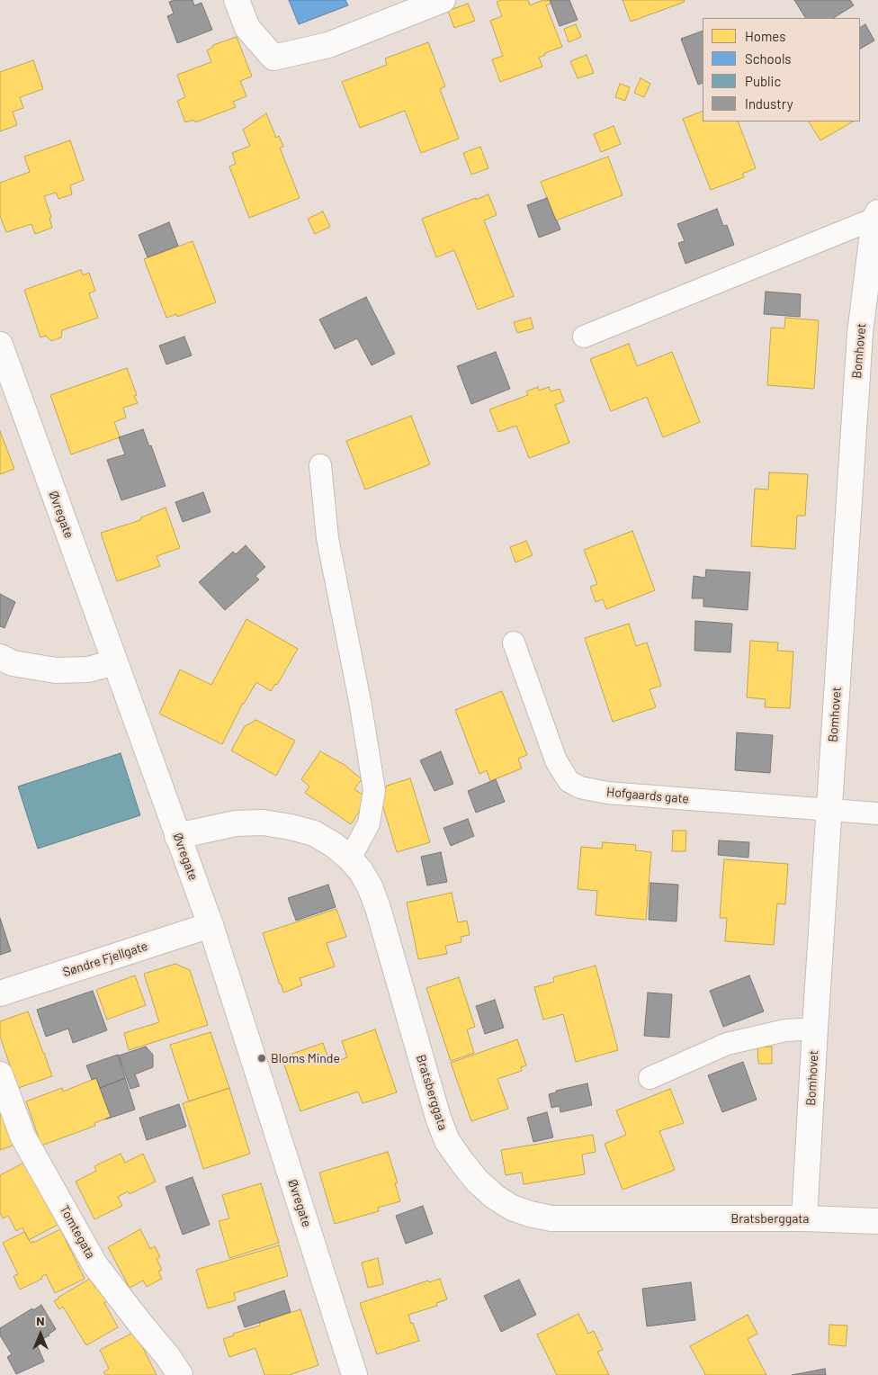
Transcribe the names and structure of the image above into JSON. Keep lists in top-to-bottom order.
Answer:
{
  "streets": {
    "street": [
      "Bomhovet",
      "Øvregate",
      "Søndre Fjellgate",
      "Bratsberggata",
      "Tomtegata"
    ],
    "lane": ["Hofgaards gate"]
  },
  "crossings": [
    ["Bomhovet", "Hofgaards gate"],
    ["Bomhovet", "Bratsberggata"],
    ["Øvregate", "Søndre Fjellgate"],
    ["Øvregate", "Bratsberggata"]
  ],
  "places": ["Bloms Minde"],
  "legend": [
    "Homes",
    "Schools",
    "Public",
    "Industry"
  ],
  "north": "top"
}
